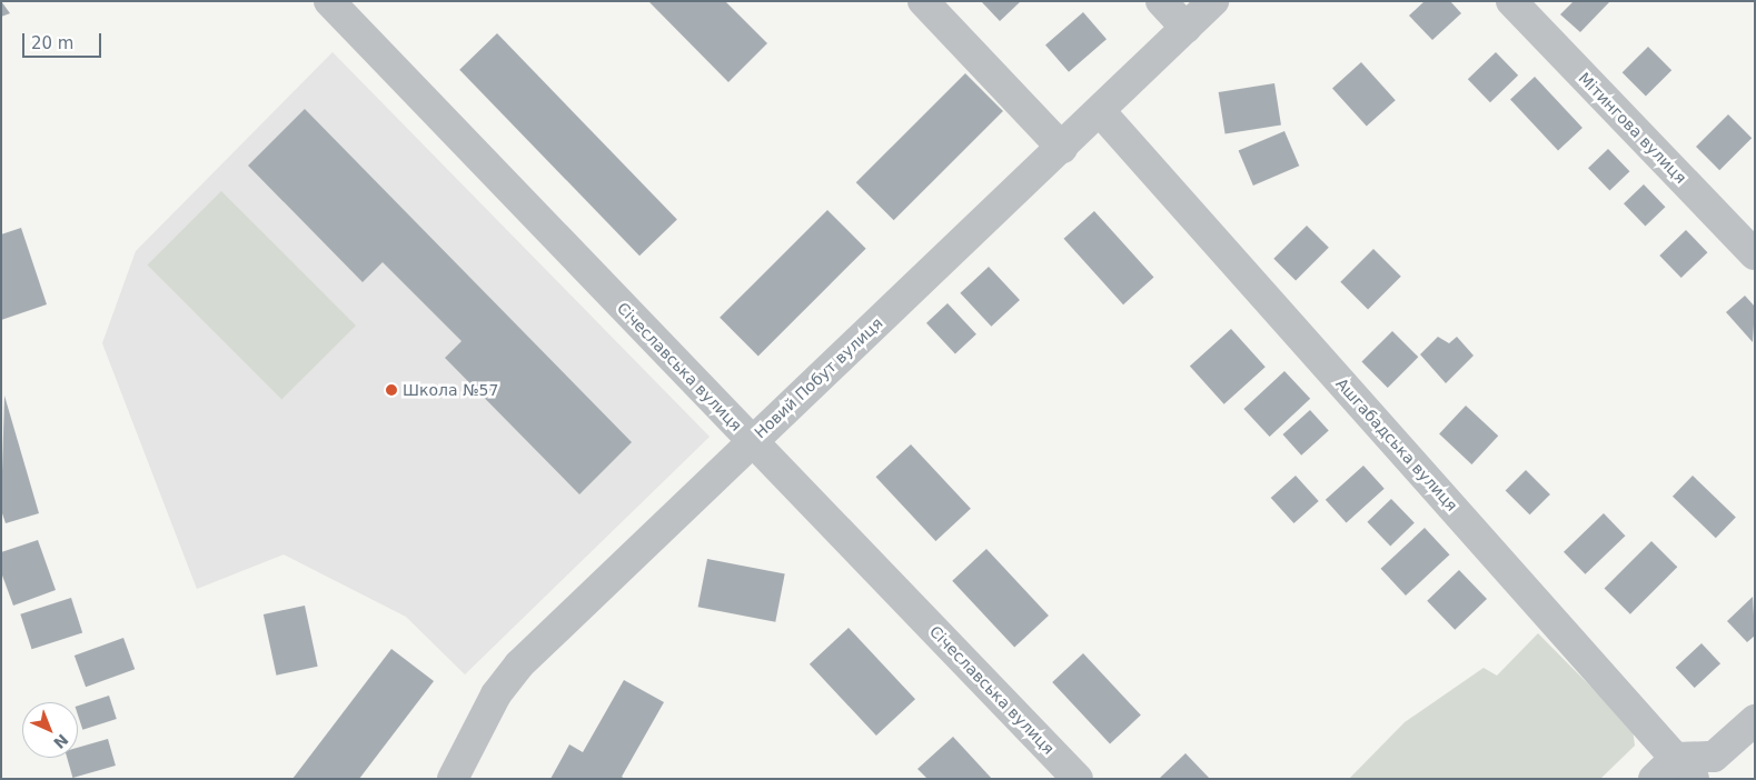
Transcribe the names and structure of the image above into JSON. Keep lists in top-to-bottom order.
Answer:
{
  "streets": {
    "street": [
      "Мітингова вулиця",
      "Січеславська вулиця",
      "Новий Побут вулиця",
      "Ашгабадська вулиця"
    ]
  },
  "crossings": [
    ["Січеславська вулиця", "Новий Побут вулиця"],
    ["Новий Побут вулиця", "Ашгабадська вулиця"]
  ],
  "places": ["Школа №57"],
  "scale_bar": "20 m",
  "north": "bottom right"
}
